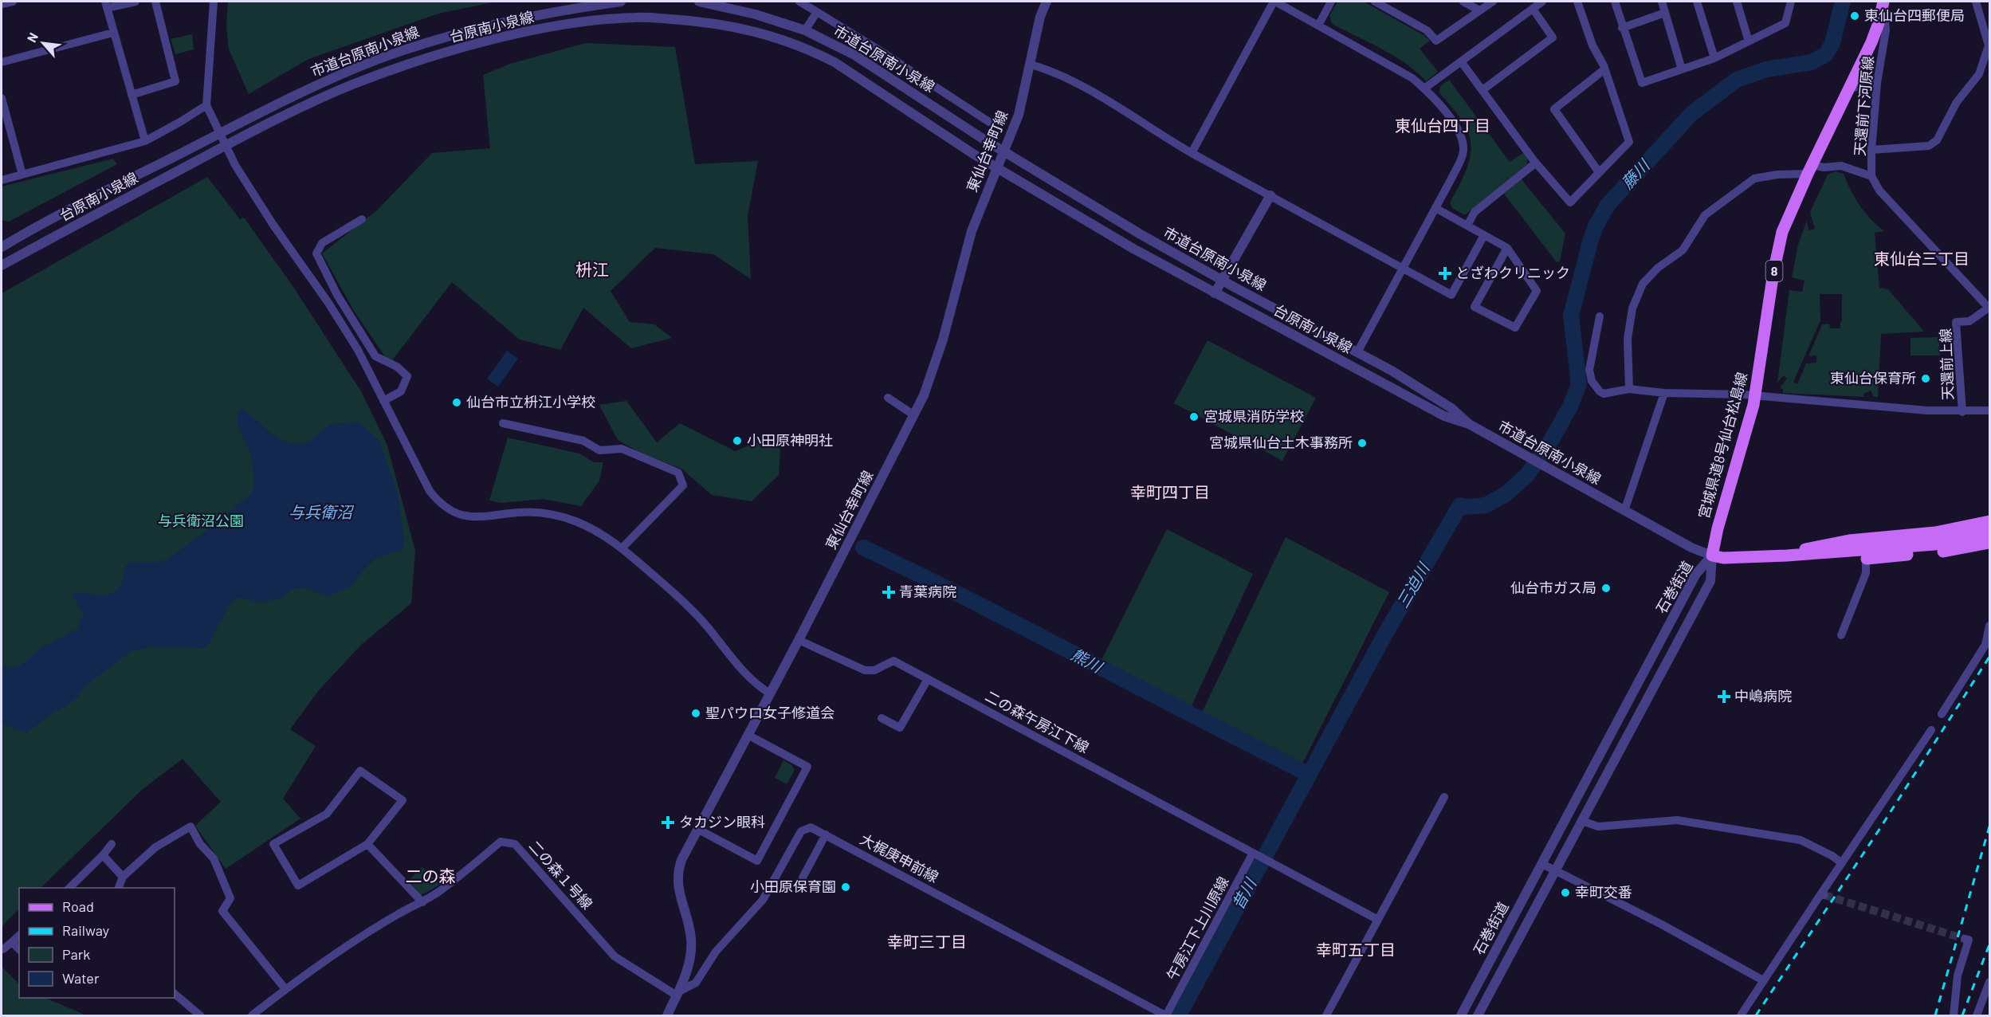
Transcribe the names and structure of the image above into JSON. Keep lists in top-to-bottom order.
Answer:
{
  "streets": {
    "main road": ["8", "宮城県道8号仙台松島線"],
    "street": [
      "台原南小泉線",
      "市道台原南小泉線",
      "天還前下河原線",
      "東仙台幸町線",
      "天還前上線",
      "石巻街道",
      "二の森午房江下線",
      "大梶庚申前線",
      "二の森１号線",
      "午房江下上川原線"
    ]
  },
  "crossings": [
    ["台原南小泉線", "市道台原南小泉線"],
    ["台原南小泉線", "東仙台幸町線"],
    ["市道台原南小泉線", "東仙台幸町線"],
    ["市道台原南小泉線", "宮城県道8号仙台松島線"],
    ["市道台原南小泉線", "石巻街道"],
    ["天還前下河原線", "天還前上線"],
    ["天還前下河原線", "宮城県道8号仙台松島線"],
    ["東仙台幸町線", "二の森午房江下線"],
    ["東仙台幸町線", "大梶庚申前線"],
    ["東仙台幸町線", "二の森１号線"],
    ["宮城県道8号仙台松島線", "石巻街道"],
    ["二の森午房江下線", "午房江下上川原線"],
    ["大梶庚申前線", "二の森１号線"],
    ["大梶庚申前線", "午房江下上川原線"]
  ],
  "districts": [
    "東仙台四丁目",
    "東仙台三丁目",
    "枡江",
    "幸町四丁目",
    "二の森",
    "幸町三丁目",
    "幸町五丁目"
  ],
  "water": [
    "藤川",
    "与兵衛沼",
    "三迫川",
    "熊川",
    "昔川"
  ],
  "parks": ["与兵衛沼公園"],
  "places": {
    "other": [
      "東仙台四郵便局",
      "東仙台保育所",
      "仙台市立枡江小学校",
      "宮城県消防学校",
      "小田原神明社",
      "宮城県仙台土木事務所",
      "仙台市ガス局",
      "聖パウロ女子修道会",
      "小田原保育園",
      "幸町交番"
    ],
    "health": [
      "とざわクリニック",
      "青葉病院",
      "中嶋病院",
      "タカジン眼科"
    ]
  },
  "legend": [
    "Road",
    "Railway",
    "Park",
    "Water"
  ],
  "north": "top left"
}
